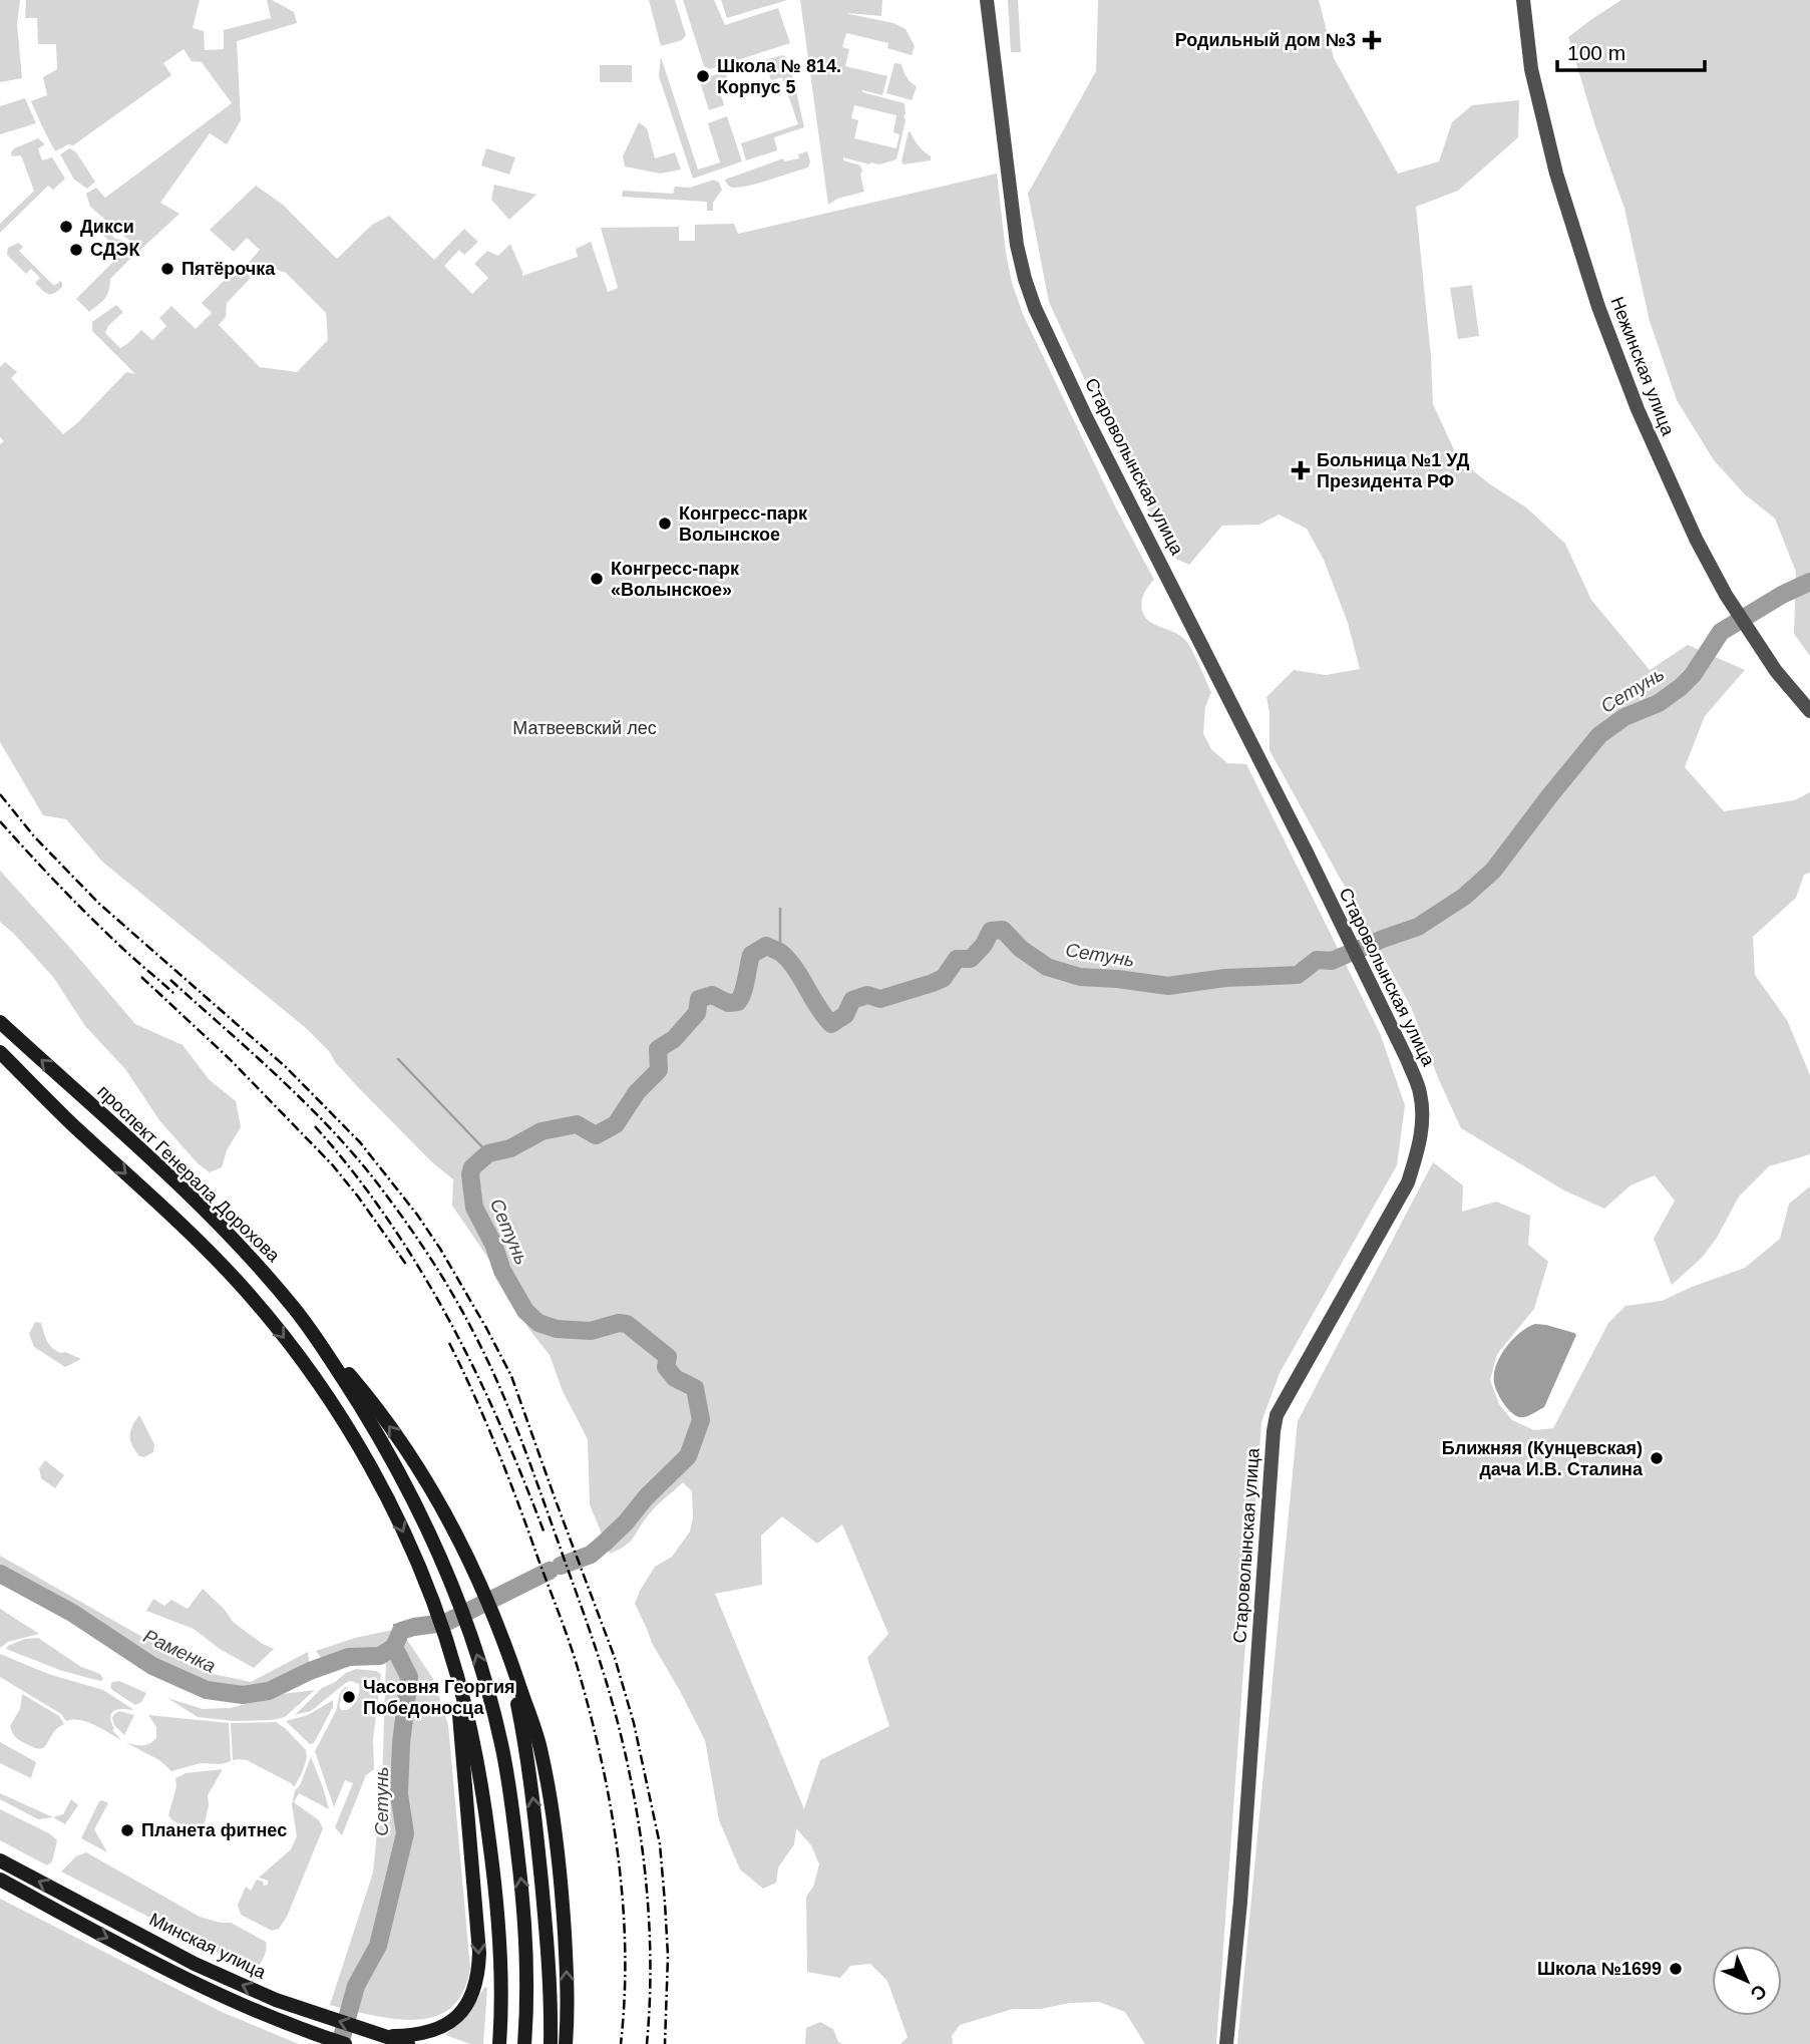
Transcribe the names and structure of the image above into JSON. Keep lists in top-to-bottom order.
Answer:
{
  "streets": {
    "main road": ["проспект Генерала Дорохова", "Минская улица"],
    "street": ["Нежинская улица", "Староволынская улица"]
  },
  "water": ["Сетунь", "Раменка"],
  "parks": ["Матвеевский лес"],
  "places": {
    "health": ["Родильный дом №3", "Больница №1 УД Президента РФ"],
    "other": [
      "Школа № 814. Корпус 5",
      "Дикси",
      "СДЭК",
      "Пятёрочка",
      "Конгресс-парк Волынское",
      "Конгресс-парк «Волынское»",
      "Ближняя (Кунцевская) дача И.В. Сталина",
      "Часовня Георгия Победоносца",
      "Планета фитнес",
      "Школа №1699"
    ]
  },
  "scale_bar": "100 m",
  "north": "bottom right"
}
